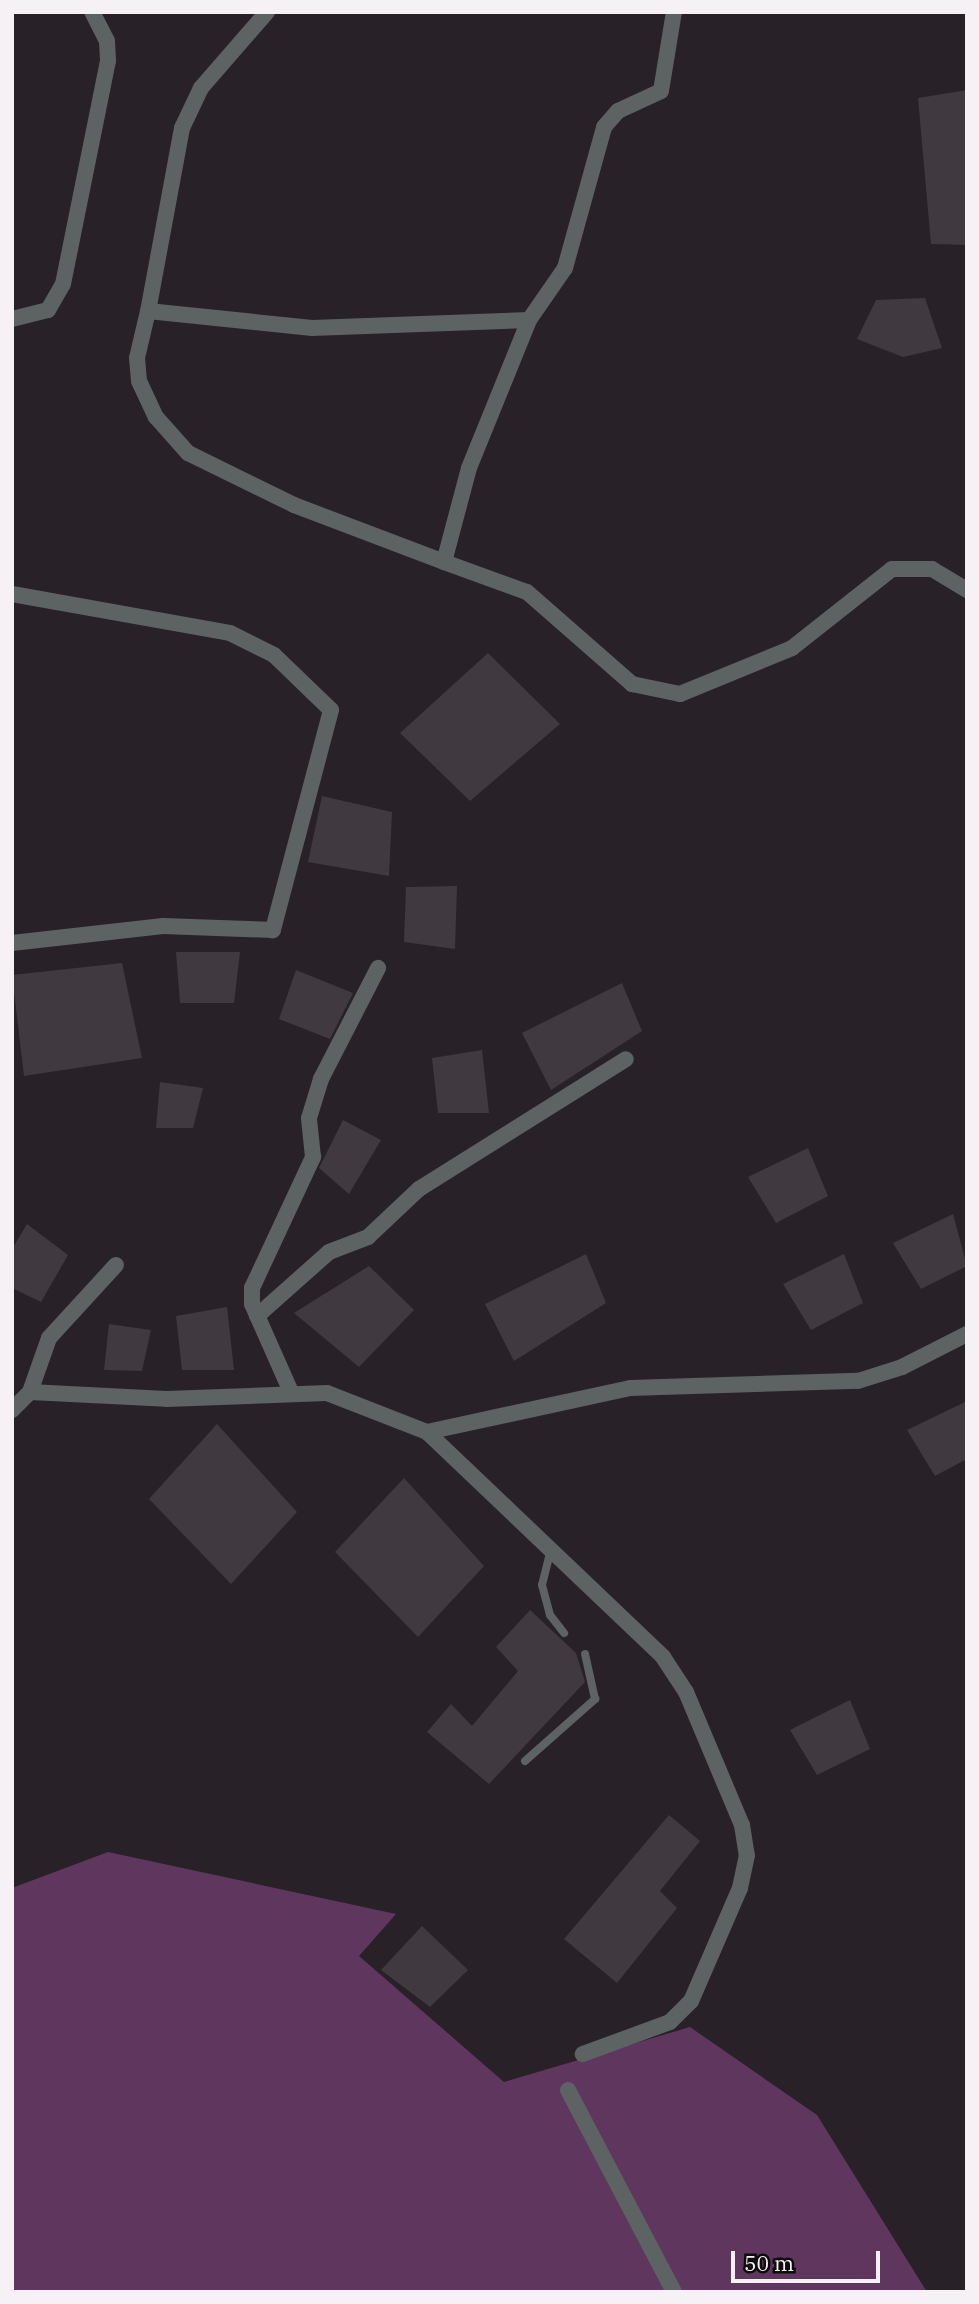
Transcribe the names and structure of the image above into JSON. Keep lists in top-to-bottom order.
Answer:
{
  "scale_bar": "50 m"
}
